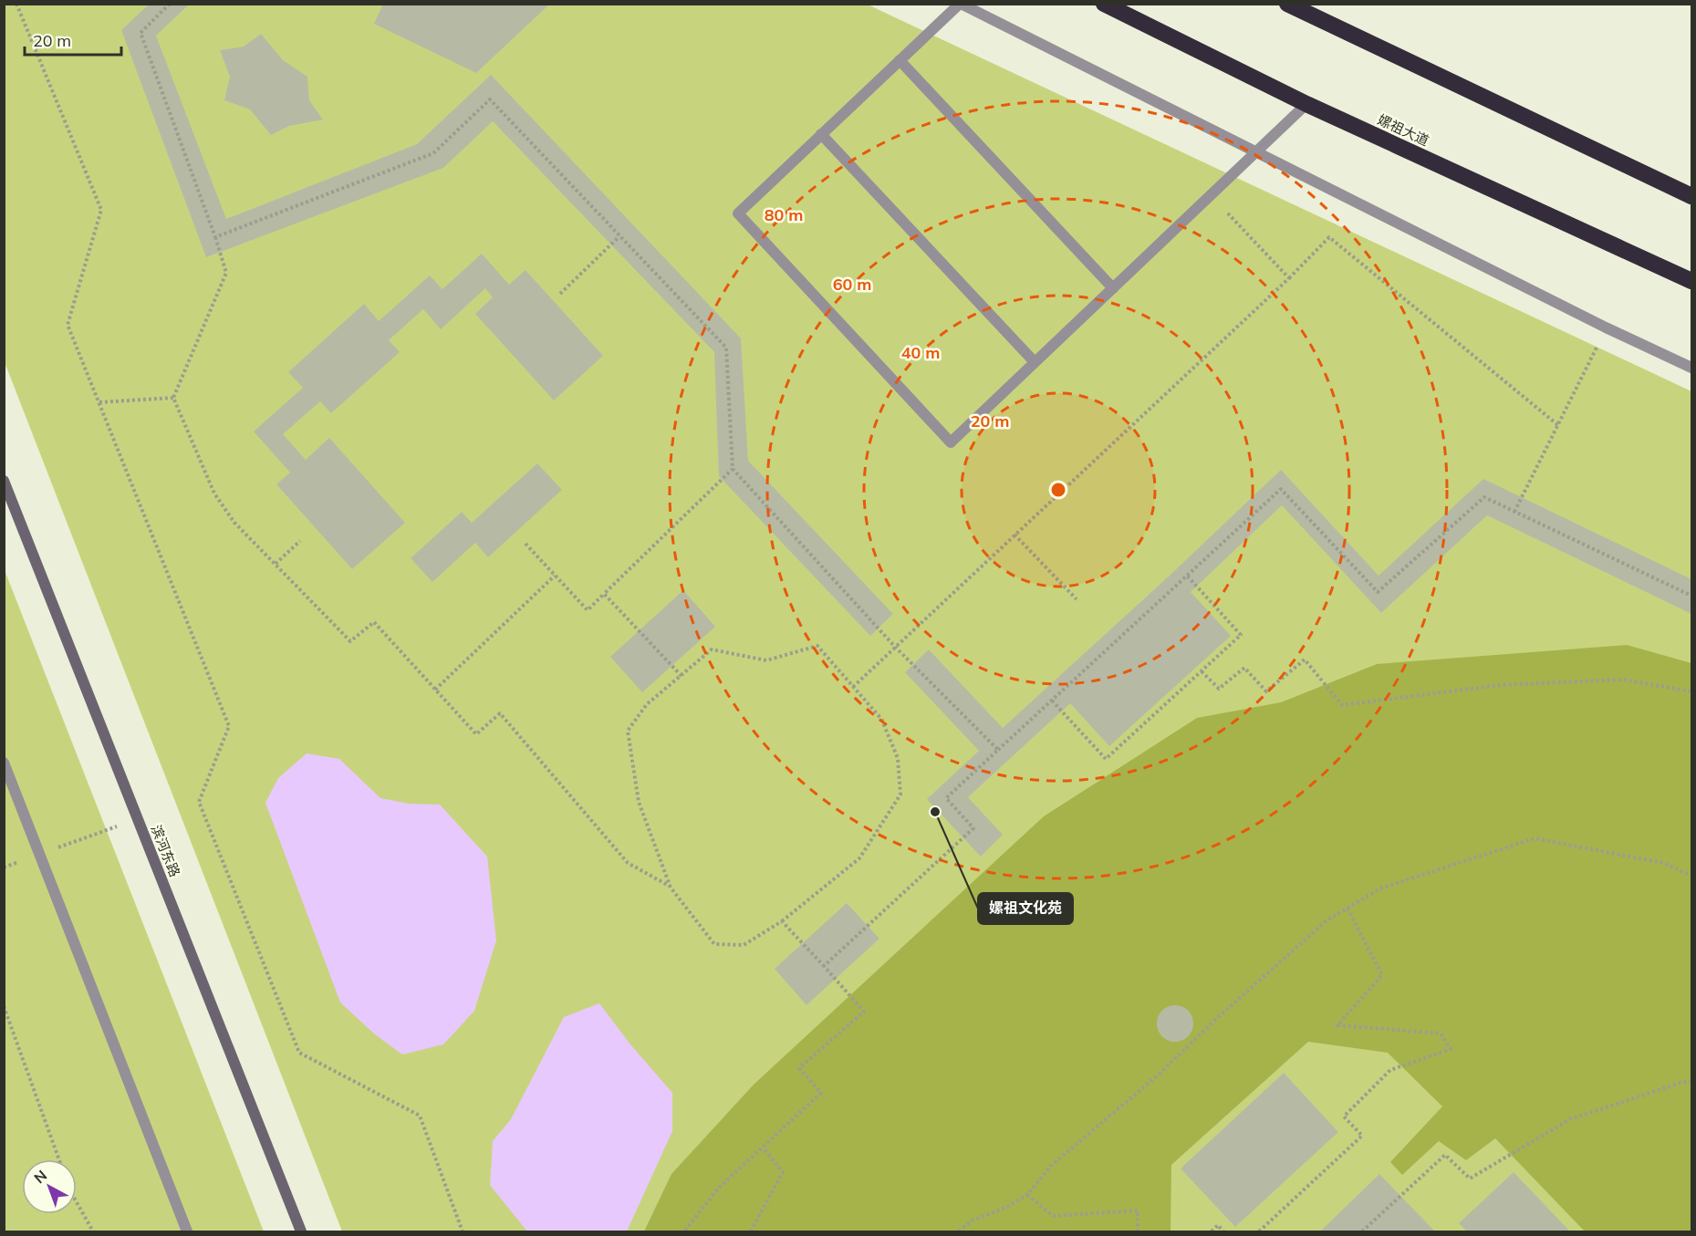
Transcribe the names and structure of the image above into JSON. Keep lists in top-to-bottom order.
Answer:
{
  "streets": {
    "highway": ["嫘祖大道"],
    "street": ["滨河东路"]
  },
  "places": ["嫘祖文化苑"],
  "scale_bar": "20 m",
  "north": "top left",
  "rings": [
    "80 m",
    "60 m",
    "40 m",
    "20 m"
  ]
}
